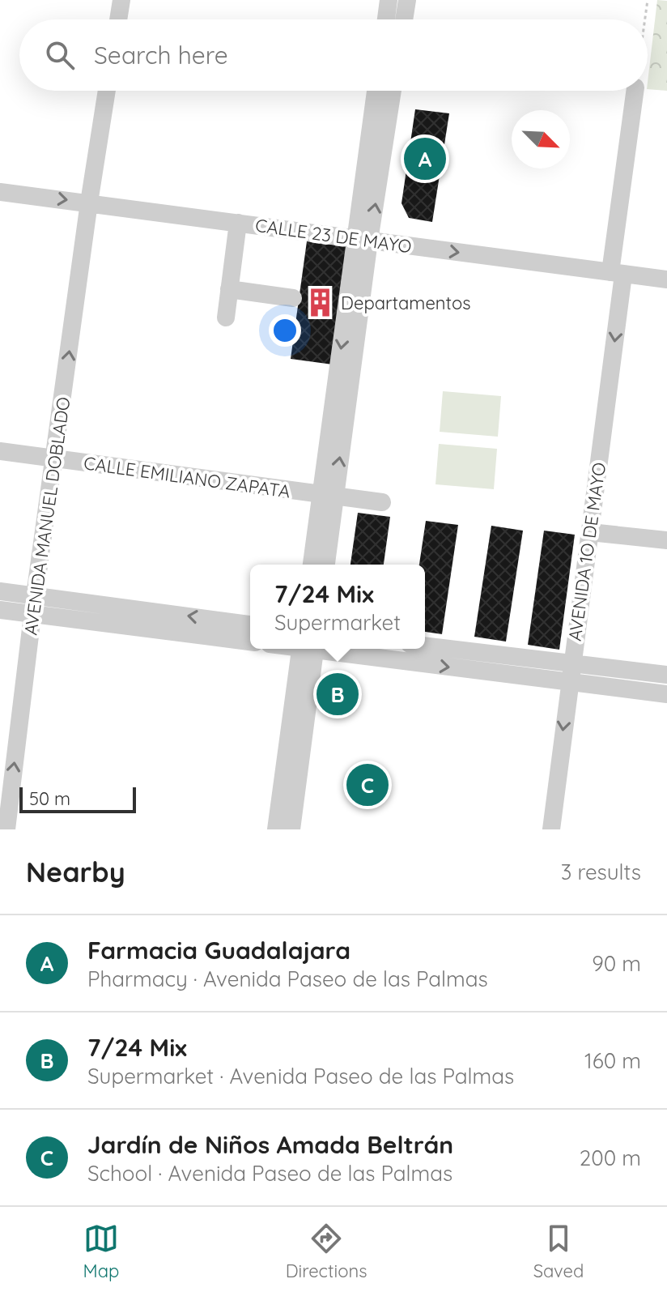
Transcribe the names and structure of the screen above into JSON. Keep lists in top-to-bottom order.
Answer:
{
  "streets": {
    "street": [
      "CALLE 23 DE MAYO",
      "CALLE EMILIANO ZAPATA",
      "AVENIDA MANUEL DOBLADO",
      "AVENIDA 1O DE MAYO"
    ]
  },
  "crossings": [
    ["CALLE 23 DE MAYO", "AVENIDA MANUEL DOBLADO"],
    ["CALLE 23 DE MAYO", "AVENIDA 1O DE MAYO"],
    ["CALLE EMILIANO ZAPATA", "AVENIDA MANUEL DOBLADO"]
  ],
  "one_way": ["CALLE 23 DE MAYO", "AVENIDA MANUEL DOBLADO", "AVENIDA 1O DE MAYO"],
  "places": {
    "building": ["Departamentos"]
  },
  "scale_bar": "50 m",
  "north": "bottom right",
  "page": {
    "search": "Search here",
    "pins": ["A", "B", "C"],
    "popup": ["7/24 Mix", "Supermarket"],
    "scale": "50 m",
    "heading": ["Nearby", "3 results"],
    "list": [
      {
        "mark": "A",
        "name": "Farmacia Guadalajara",
        "note": "Pharmacy · Avenida Paseo de las Palmas",
        "value": "90 m"
      },
      {
        "mark": "B",
        "name": "7/24 Mix",
        "note": "Supermarket · Avenida Paseo de las Palmas",
        "value": "160 m"
      },
      {
        "mark": "C",
        "name": "Jardín de Niños Amada Beltrán",
        "note": "School · Avenida Paseo de las Palmas",
        "value": "200 m"
      }
    ],
    "nav": ["Map", "Directions", "Saved"]
  }
}
